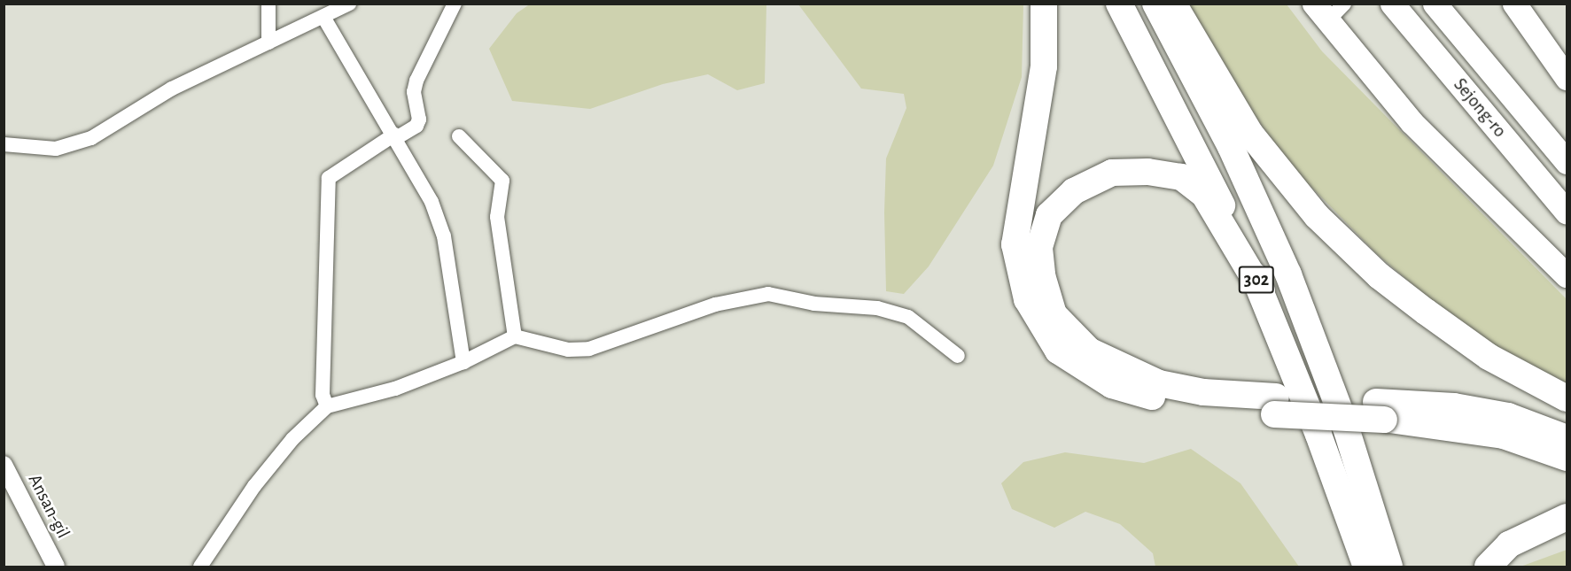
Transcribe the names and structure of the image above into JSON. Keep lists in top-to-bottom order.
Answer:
{
  "streets": {
    "highway": ["Sejong-ro", "302"],
    "street": ["Ansan-gil"]
  }
}
